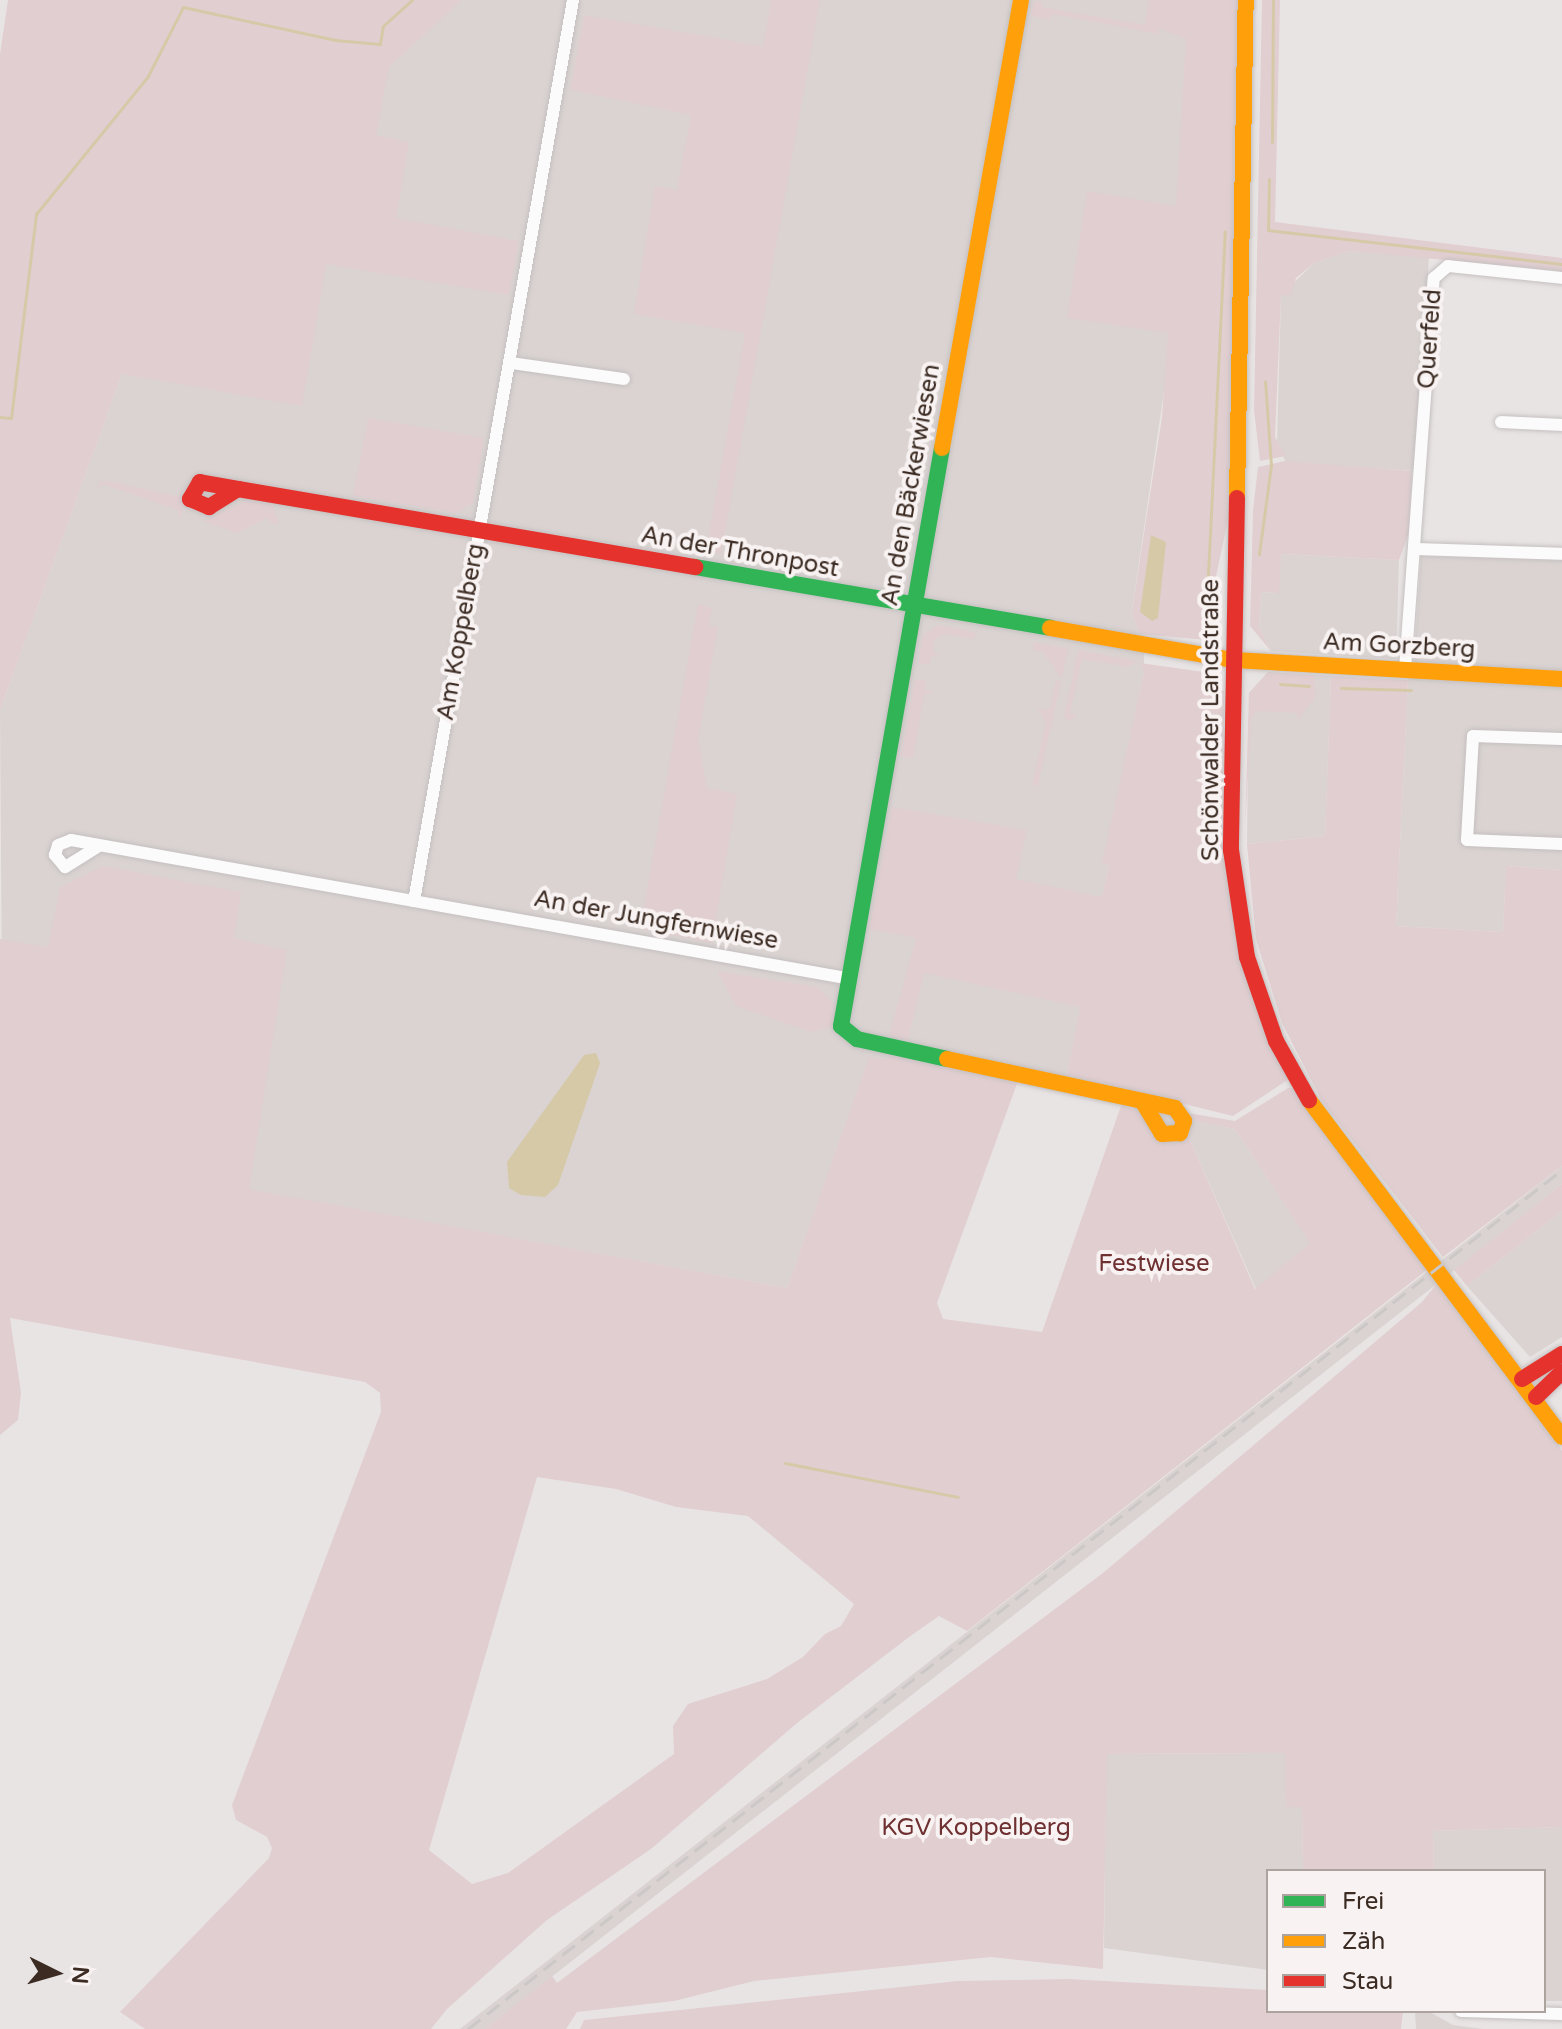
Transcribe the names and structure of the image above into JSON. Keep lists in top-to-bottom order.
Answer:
{
  "streets": {
    "street": [
      "Querfeld",
      "An den Bäckerwiesen",
      "An der Thronpost",
      "Am Koppelberg",
      "Am Gorzberg",
      "Schönwalder Landstraße",
      "An der Jungfernwiese"
    ]
  },
  "crossings": [
    ["Querfeld", "Am Gorzberg"],
    ["An den Bäckerwiesen", "An der Thronpost"],
    ["An den Bäckerwiesen", "An der Jungfernwiese"],
    ["An der Thronpost", "Am Koppelberg"],
    ["An der Thronpost", "Am Gorzberg"],
    ["An der Thronpost", "Schönwalder Landstraße"],
    ["Am Koppelberg", "An der Jungfernwiese"],
    ["Am Gorzberg", "Schönwalder Landstraße"]
  ],
  "parks": ["Festwiese", "KGV Koppelberg"],
  "legend": ["Frei", "Zäh", "Stau"],
  "north": "right"
}
